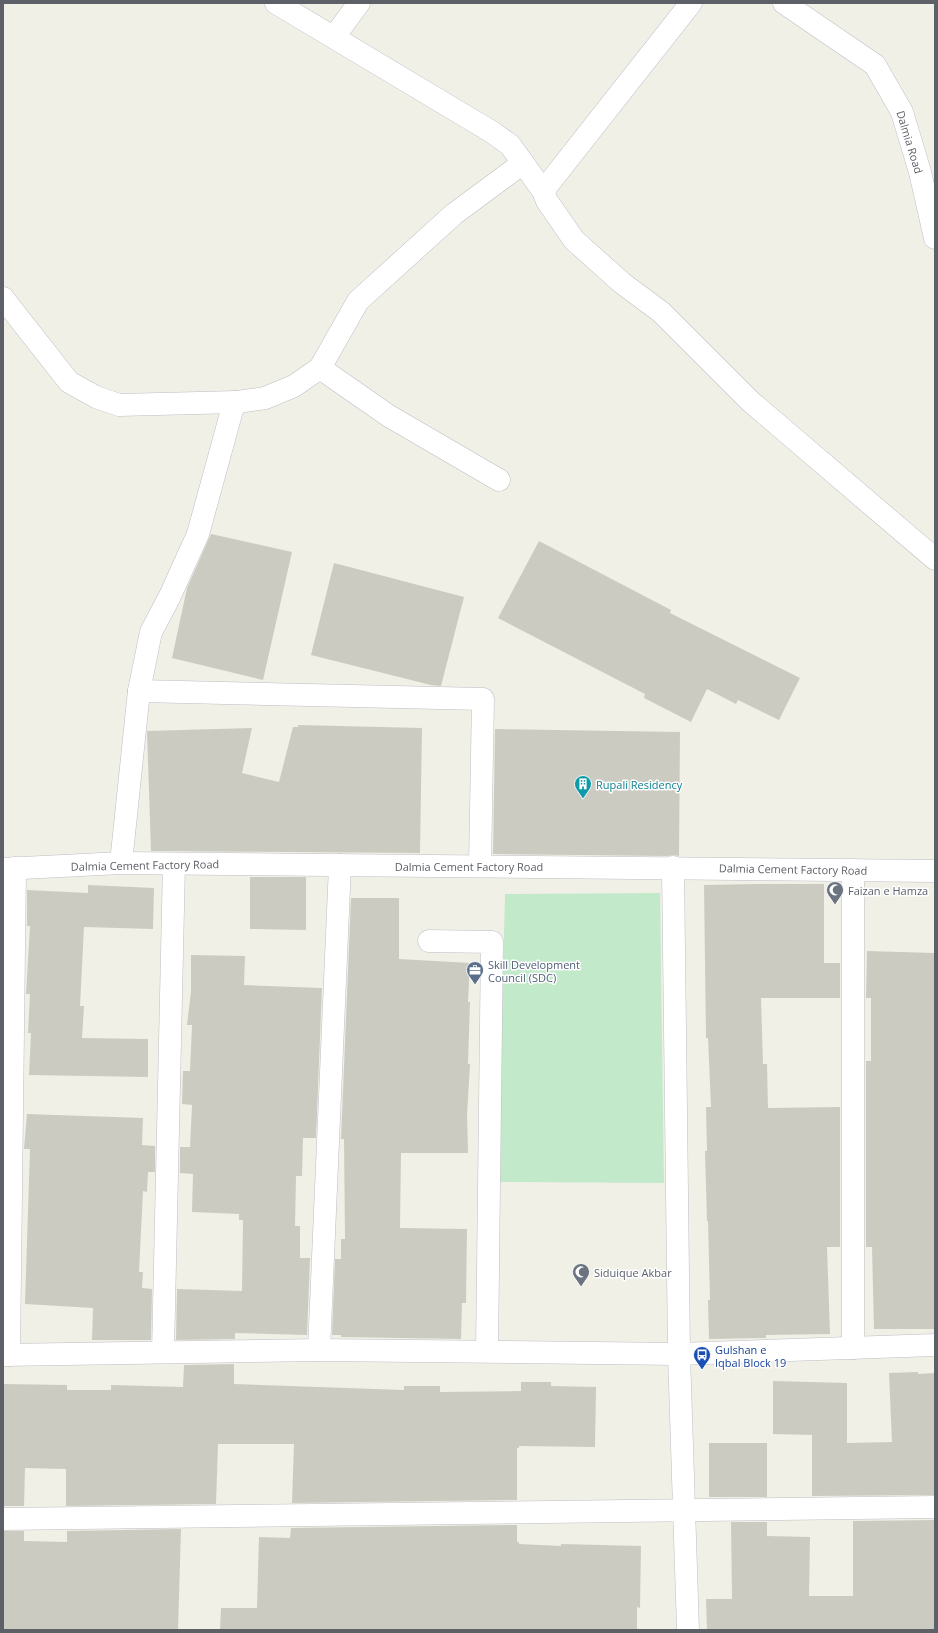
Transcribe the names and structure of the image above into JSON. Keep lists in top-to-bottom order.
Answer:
{
  "streets": {
    "street": ["Dalmia Road", "Dalmia Cement Factory Road"]
  },
  "places": {
    "building": ["Rupali Residency"],
    "mosque": ["Faizan e Hamza", "Siduique Akbar"],
    "office": ["Skill Development Council (SDC)"],
    "bus stop": ["Gulshan e Iqbal Block 19"]
  }
}
